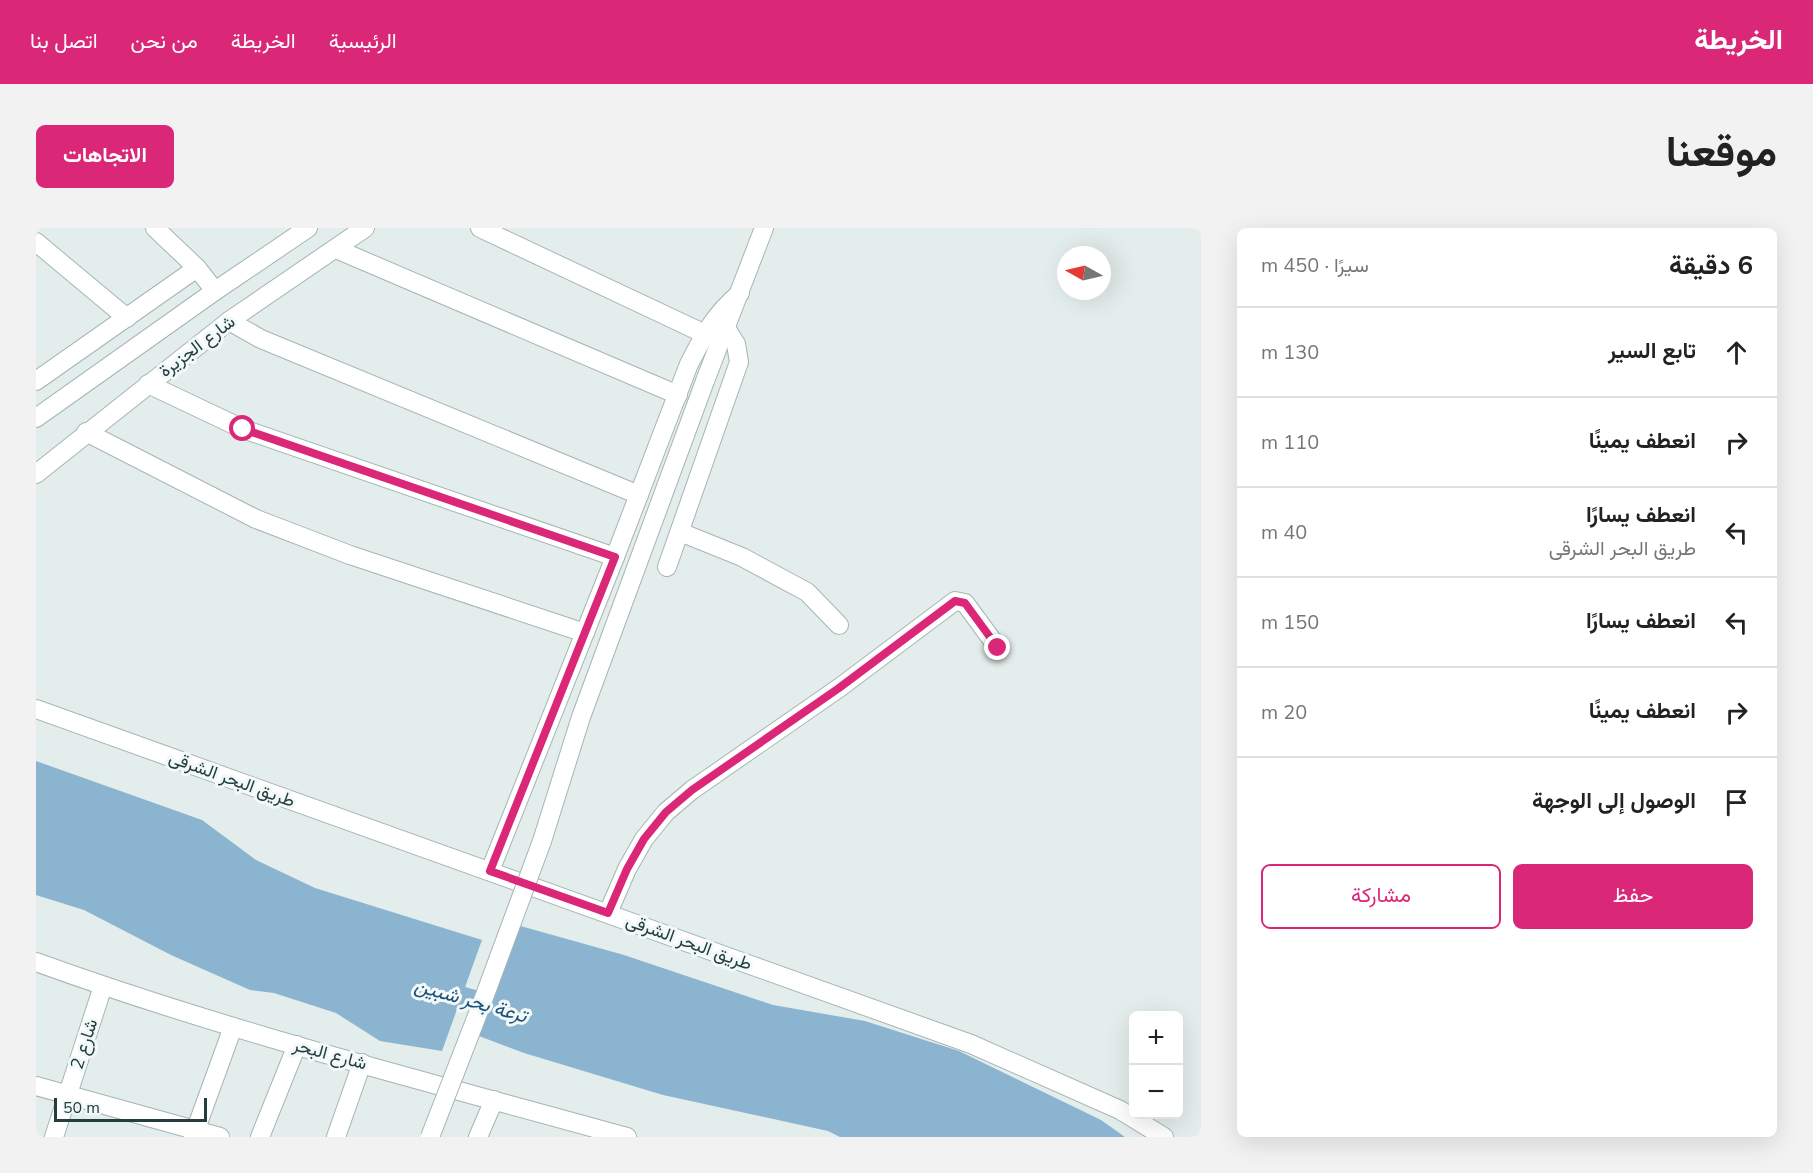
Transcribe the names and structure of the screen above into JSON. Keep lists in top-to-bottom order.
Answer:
{
  "streets": {
    "street": [
      "شارع الجزيرة",
      "طريق البحر الشرقى",
      "شارع 2",
      "شارع البحر"
    ]
  },
  "crossings": [
    ["شارع 2", "شارع البحر"]
  ],
  "water": ["ترعة بحر شبين"],
  "scale_bar": "50 m",
  "north": "left",
  "page": {
    "header": "الخريطة",
    "nav": [
      "الرئيسية",
      "الخريطة",
      "من نحن",
      "اتصل بنا"
    ],
    "title": "موقعنا",
    "buttons": [
      "الاتجاهات",
      ["حفظ", "مشاركة"]
    ],
    "heading": ["6 دقيقة", "سيرًا · 450 m"],
    "list": [
      ["تابع السير", "130 m"],
      ["انعطف يمينًا", "110 m"],
      ["انعطف يسارًا", "طريق البحر الشرقى", "40 m"],
      ["انعطف يسارًا", "150 m"],
      ["انعطف يمينًا", "20 m"],
      "الوصول إلى الوجهة"
    ],
    "map_buttons": ["+", "−"],
    "scale": "50 m"
  }
}
